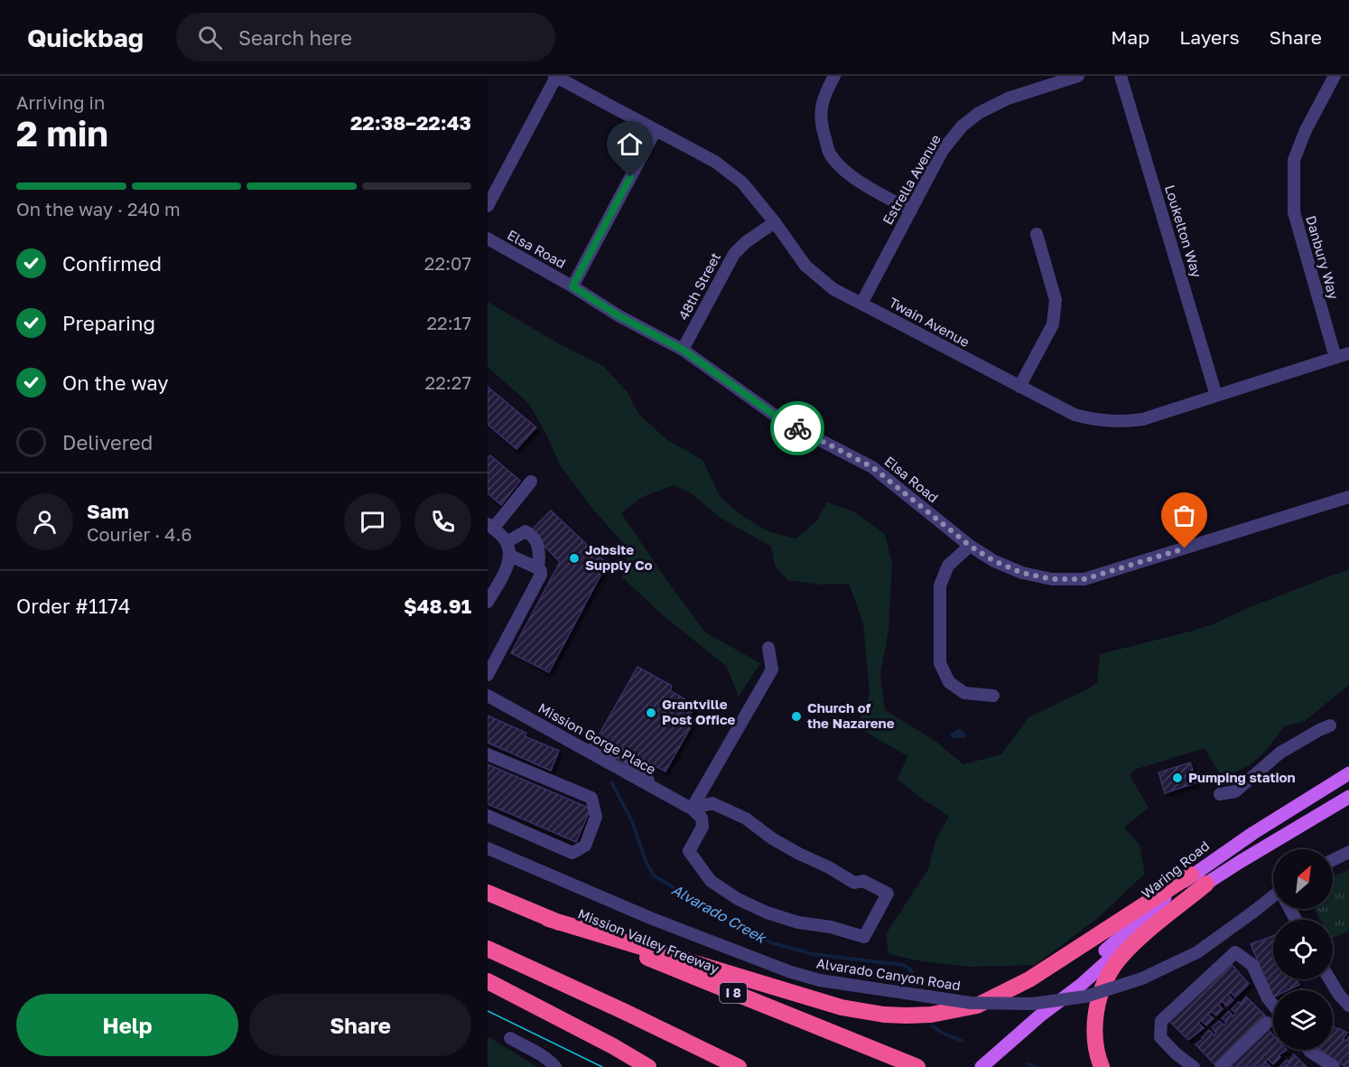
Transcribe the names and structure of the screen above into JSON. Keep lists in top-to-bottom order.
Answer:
{
  "streets": {
    "highway": ["Mission Valley Freeway", "I 8"],
    "main road": ["Waring Road"],
    "street": [
      "Estrella Avenue",
      "Loukelton Way",
      "Elsa Road",
      "Danbury Way",
      "48th Street",
      "Twain Avenue",
      "Mission Gorge Place",
      "Alvarado Canyon Road"
    ]
  },
  "crossings": [
    ["Estrella Avenue", "Twain Avenue"],
    ["Loukelton Way", "Twain Avenue"],
    ["Elsa Road", "48th Street"],
    ["Danbury Way", "Twain Avenue"],
    ["48th Street", "Twain Avenue"]
  ],
  "water": ["Alvarado Creek"],
  "places": [
    "Jobsite Supply Co",
    "Grantville Post Office",
    "Church of the Nazarene",
    "Pumping station"
  ],
  "north": "top right",
  "page": {
    "header": "Quickbag",
    "search": "Search here",
    "nav": ["Map", "Layers", "Share"],
    "heading": ["2 min", "Arriving in", "22:38–22:43"],
    "panel": [
      "Sam",
      "Courier · 4.6",
      "Order #1174",
      "$48.91"
    ],
    "bar": "On the way · 240 m",
    "list": [
      ["Confirmed", "22:07"],
      ["Preparing", "22:17"],
      ["On the way", "22:27"],
      "Delivered"
    ],
    "buttons": ["Help", "Share"]
  }
}
